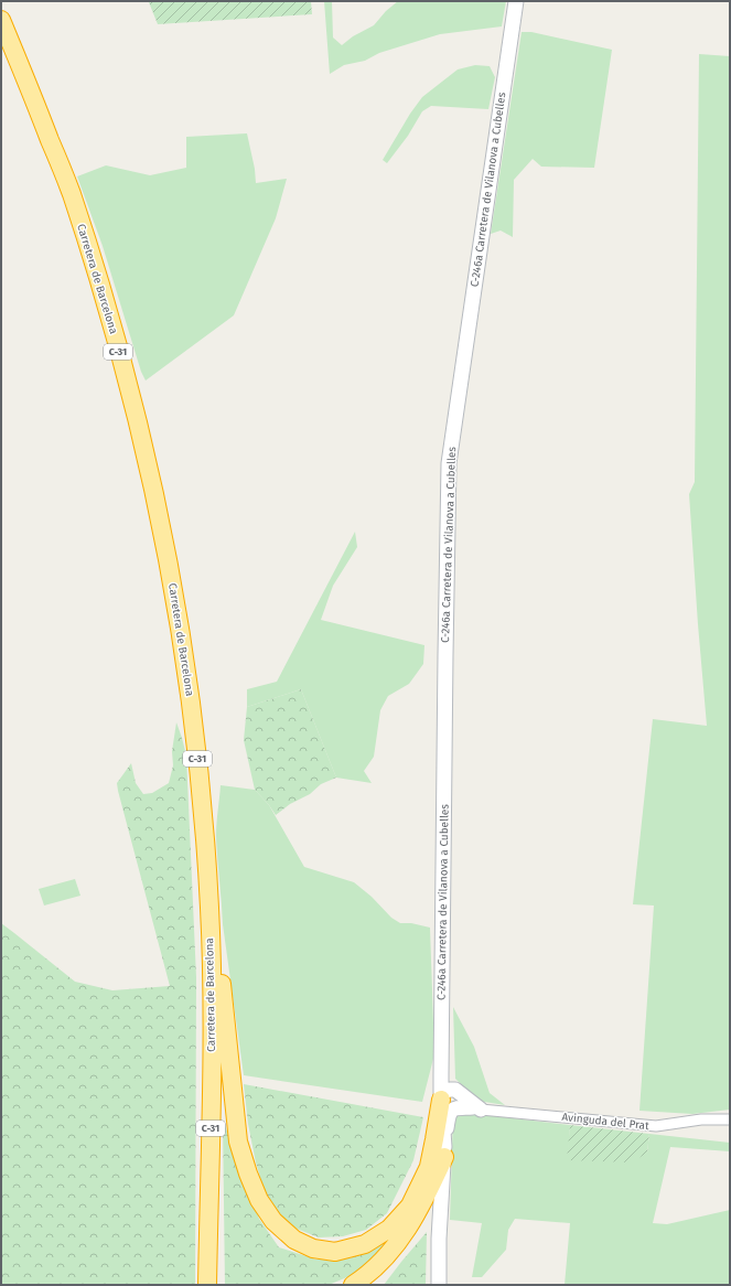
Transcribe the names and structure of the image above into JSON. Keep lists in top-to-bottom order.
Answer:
{
  "streets": {
    "highway": ["Carretera de Barcelona", "C-31"],
    "main road": ["C-246a Carretera de Vilanova a Cubelles"],
    "street": ["Avinguda del Prat"]
  }
}
